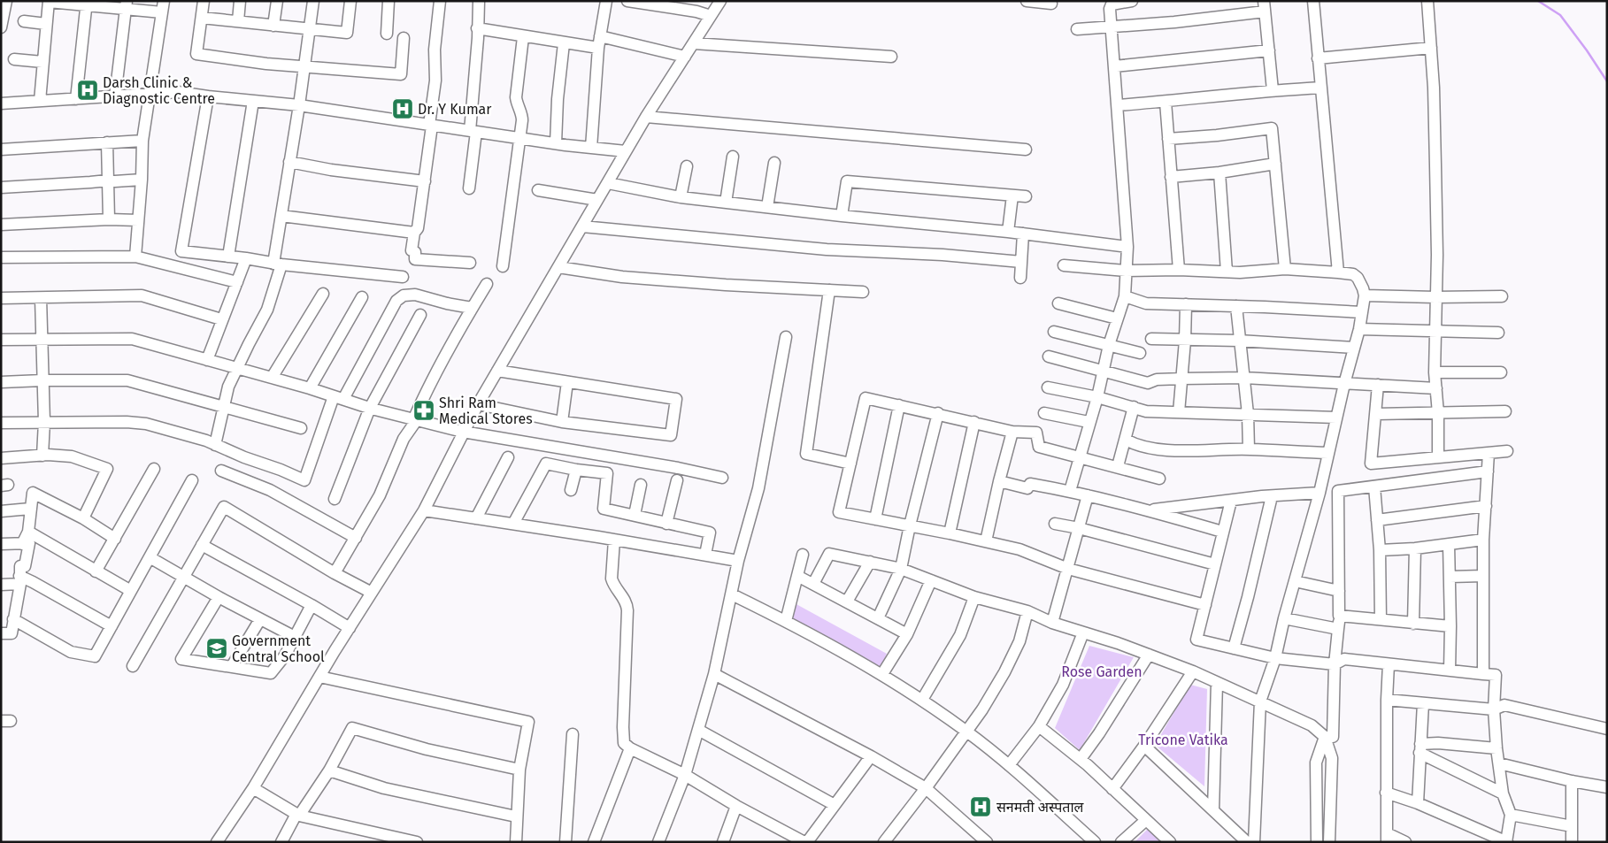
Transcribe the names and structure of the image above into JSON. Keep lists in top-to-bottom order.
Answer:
{
  "parks": ["Rose Garden", "Tricone Vatika"],
  "places": {
    "hospital": ["Darsh Clinic & Diagnostic Centre", "Dr. Y Kumar", "सनमती अस्पताल"],
    "pharmacy": ["Shri Ram Medical Stores"],
    "school or university": ["Government Central School"]
  }
}
